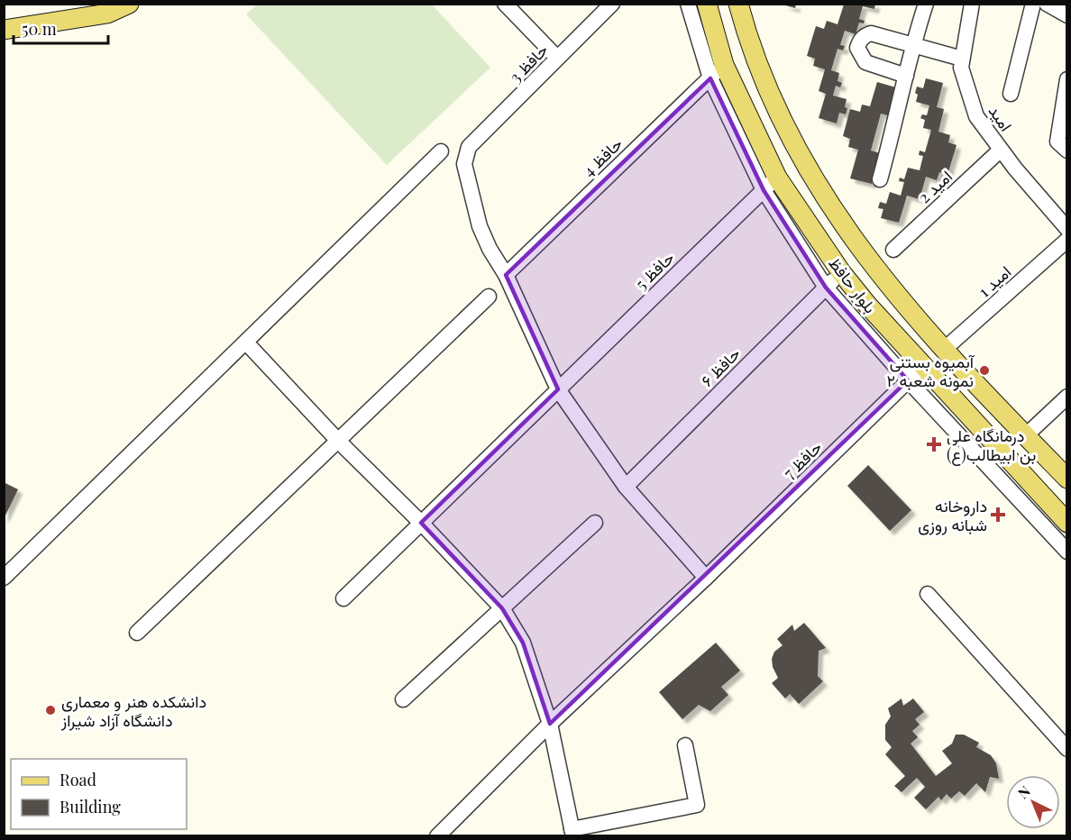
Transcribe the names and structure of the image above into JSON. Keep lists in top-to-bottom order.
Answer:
{
  "streets": {
    "main road": ["بلوار حافظ"],
    "street": [
      "حافظ 3",
      "امید",
      "حافظ 4",
      "امید 2",
      "حافظ 5",
      "امید 1",
      "حافظ ۶",
      "حافظ 7"
    ]
  },
  "crossings": [
    ["حافظ 3", "حافظ 4"],
    ["امید", "امید 2"],
    ["حافظ 4", "بلوار حافظ"],
    ["حافظ 5", "بلوار حافظ"],
    ["امید 1", "بلوار حافظ"],
    ["بلوار حافظ", "حافظ ۶"],
    ["بلوار حافظ", "حافظ 7"]
  ],
  "places": {
    "other": ["آبمیوه بستنی نمونه شعبه ۲", "دانشکده هنر و معماری دانشگاه آزاد شیراز"],
    "health": ["درمانگاه علی بن ابیطالب(ع)", "داروخانه شبانه روزی"]
  },
  "legend": ["Road", "Building"],
  "scale_bar": "50 m",
  "north": "top left"
}
